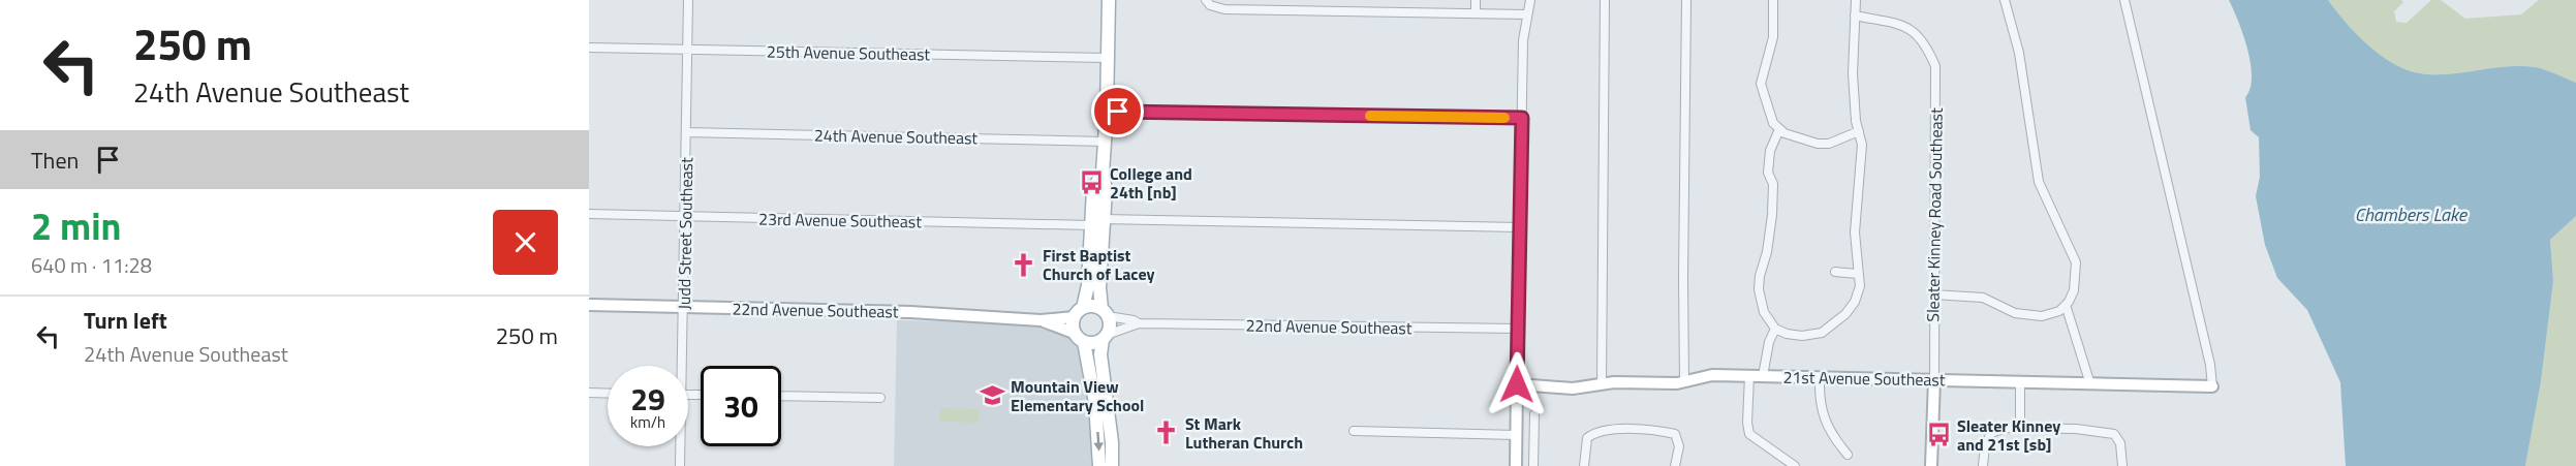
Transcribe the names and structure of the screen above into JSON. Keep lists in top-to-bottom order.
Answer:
{
  "streets": {
    "street": [
      "25th Avenue Southeast",
      "24th Avenue Southeast",
      "Sleater Kinney Road Southeast",
      "23rd Avenue Southeast",
      "Judd Street Southeast",
      "22nd Avenue Southeast",
      "21st Avenue Southeast"
    ]
  },
  "crossings": [
    ["25th Avenue Southeast", "Judd Street Southeast"],
    ["24th Avenue Southeast", "Judd Street Southeast"],
    ["Sleater Kinney Road Southeast", "21st Avenue Southeast"],
    ["23rd Avenue Southeast", "Judd Street Southeast"],
    ["Judd Street Southeast", "22nd Avenue Southeast"]
  ],
  "water": ["Chambers Lake"],
  "places": {
    "bus stop": ["College and 24th [nb]", "Sleater Kinney and 21st [sb]"],
    "church": ["First Baptist Church of Lacey", "St Mark Lutheran Church"],
    "school or university": ["Mountain View Elementary School"]
  },
  "page": {
    "turn": ["250 m", "24th Avenue Southeast"],
    "then": "Then",
    "heading": ["2 min", "640 m · 11:28"],
    "list": [
      {
        "name": "Turn left",
        "note": "24th Avenue Southeast",
        "value": "250 m"
      }
    ],
    "speed": "29 km/h",
    "limit": "30"
  }
}
